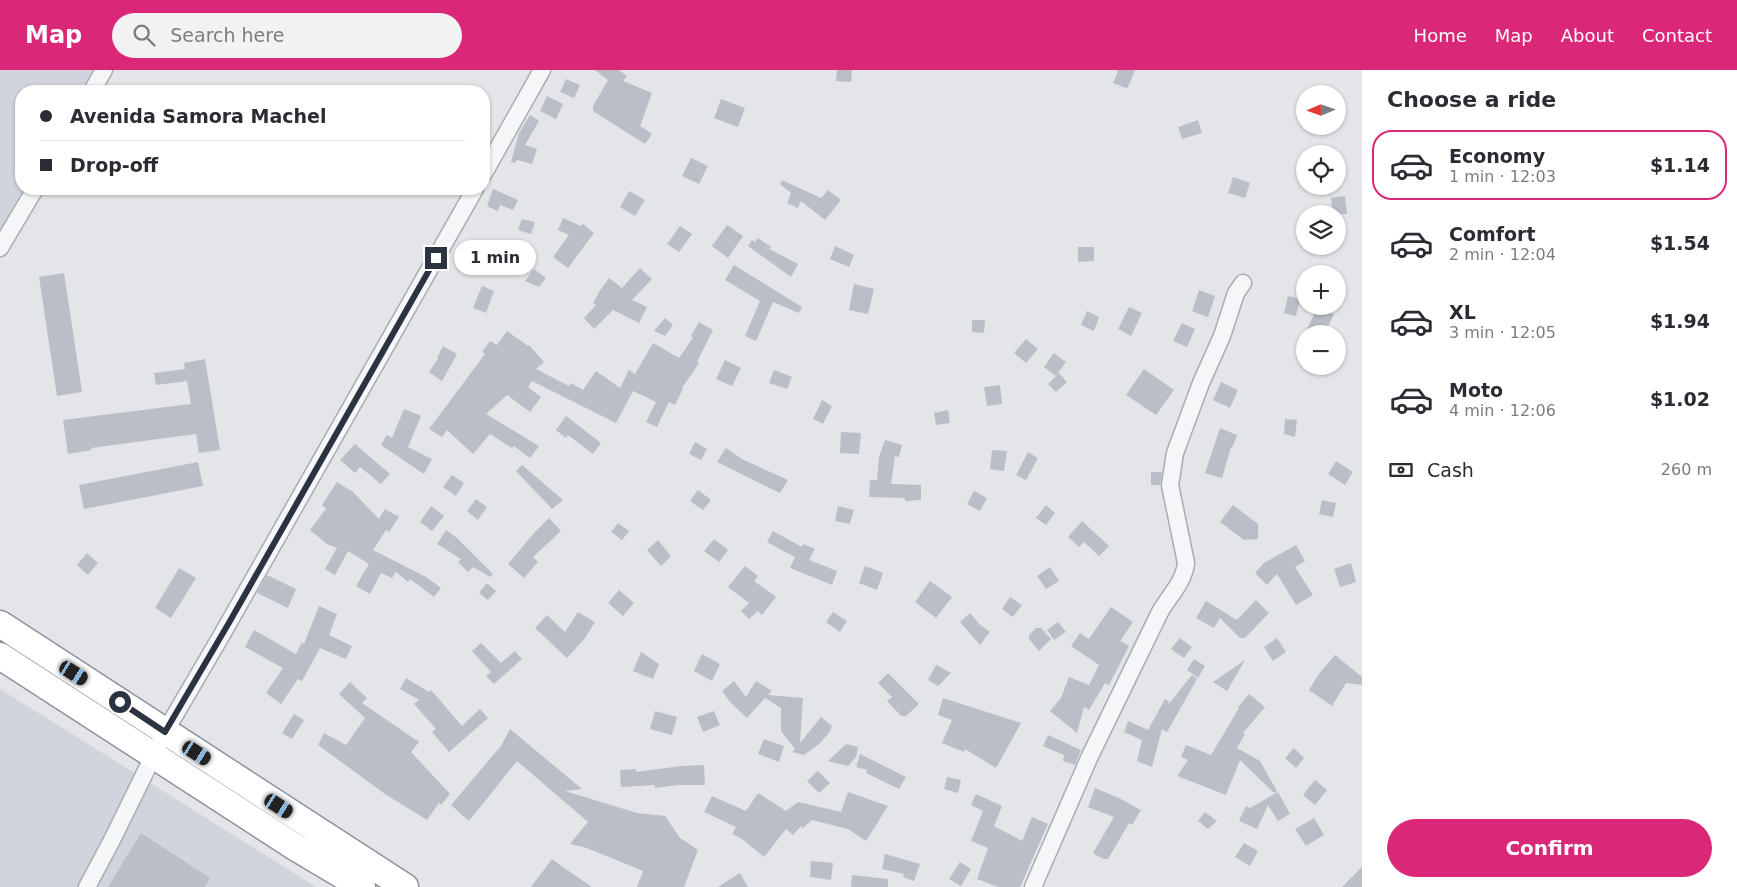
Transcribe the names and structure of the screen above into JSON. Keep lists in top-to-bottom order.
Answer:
{
  "north": "left",
  "page": {
    "header": "Map",
    "search": "Search here",
    "nav": [
      "Home",
      "Map",
      "About",
      "Contact"
    ],
    "heading": "Choose a ride",
    "map_buttons": ["+", "−"],
    "banner": ["Avenida Samora Machel", "Drop-off"],
    "list": [
      {
        "name": "Economy",
        "note": "1 min · 12:03",
        "value": "$1.14"
      },
      {
        "name": "Comfort",
        "note": "2 min · 12:04",
        "value": "$1.54"
      },
      {
        "name": "XL",
        "note": "3 min · 12:05",
        "value": "$1.94"
      },
      {
        "name": "Moto",
        "note": "4 min · 12:06",
        "value": "$1.02"
      }
    ],
    "bubble": "1 min",
    "pay": ["Cash", "260 m"],
    "buttons": "Confirm"
  }
}
